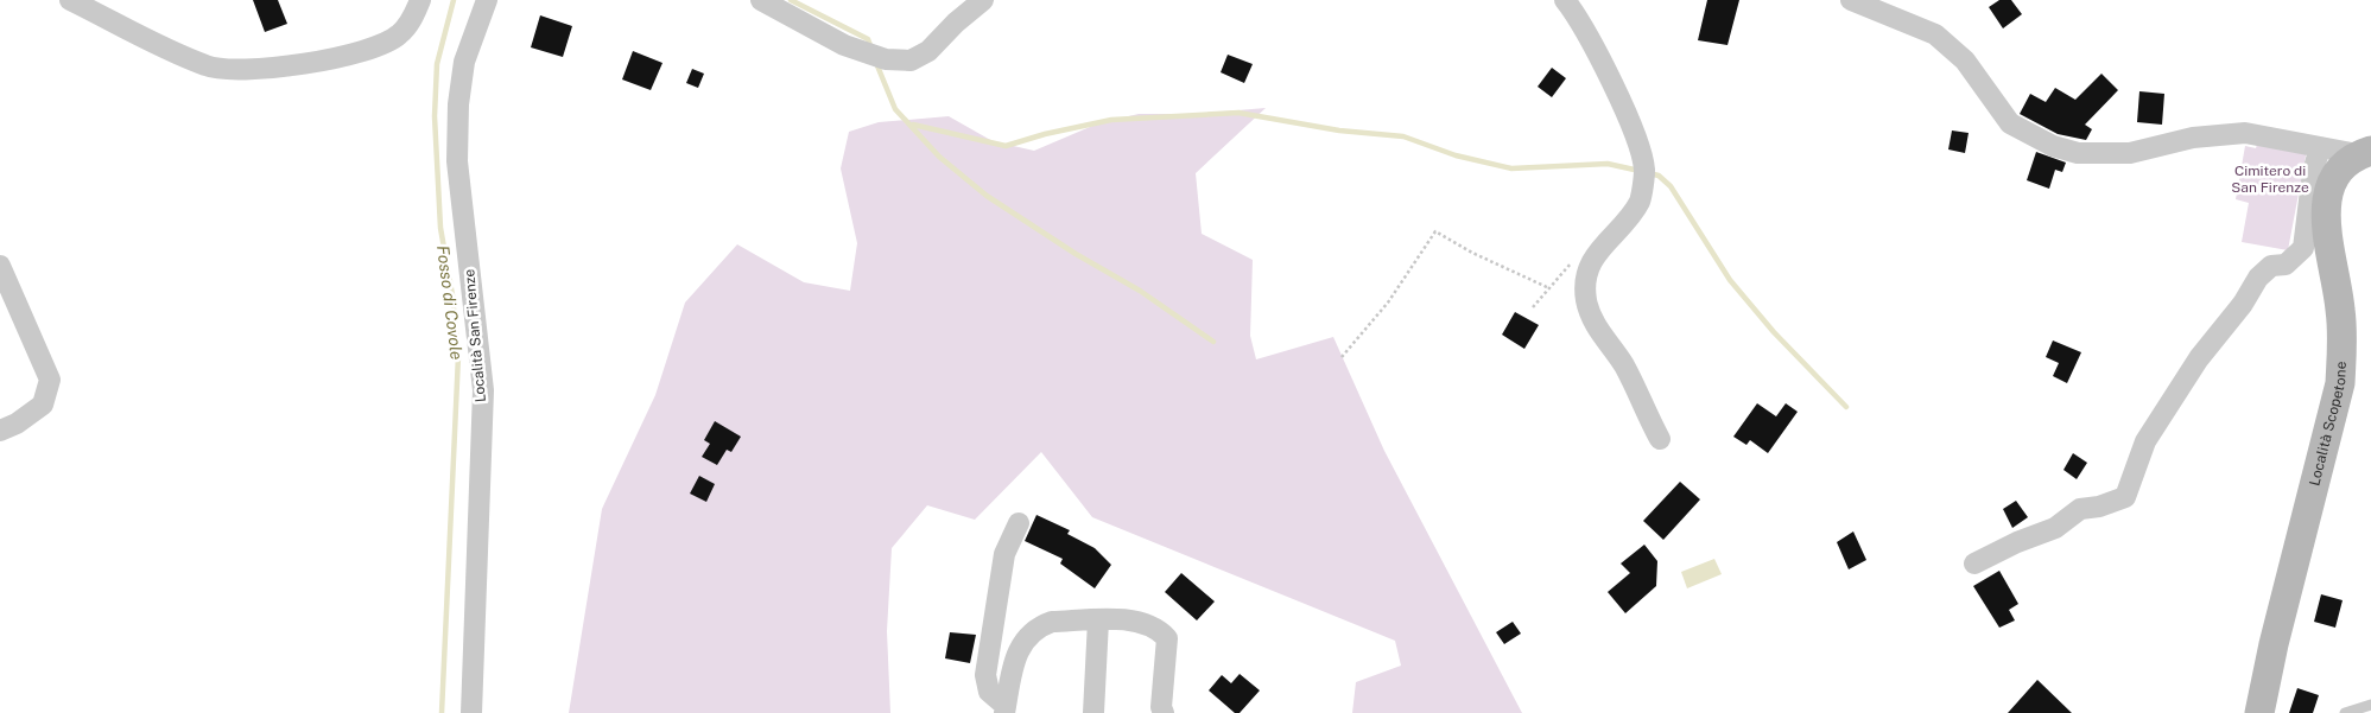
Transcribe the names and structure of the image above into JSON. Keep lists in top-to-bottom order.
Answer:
{
  "streets": {
    "main road": ["Località Scopetone"],
    "street": ["Località San Firenze"]
  },
  "water": ["Fosso di Covole"],
  "parks": ["Cimitero di San Firenze"]
}
